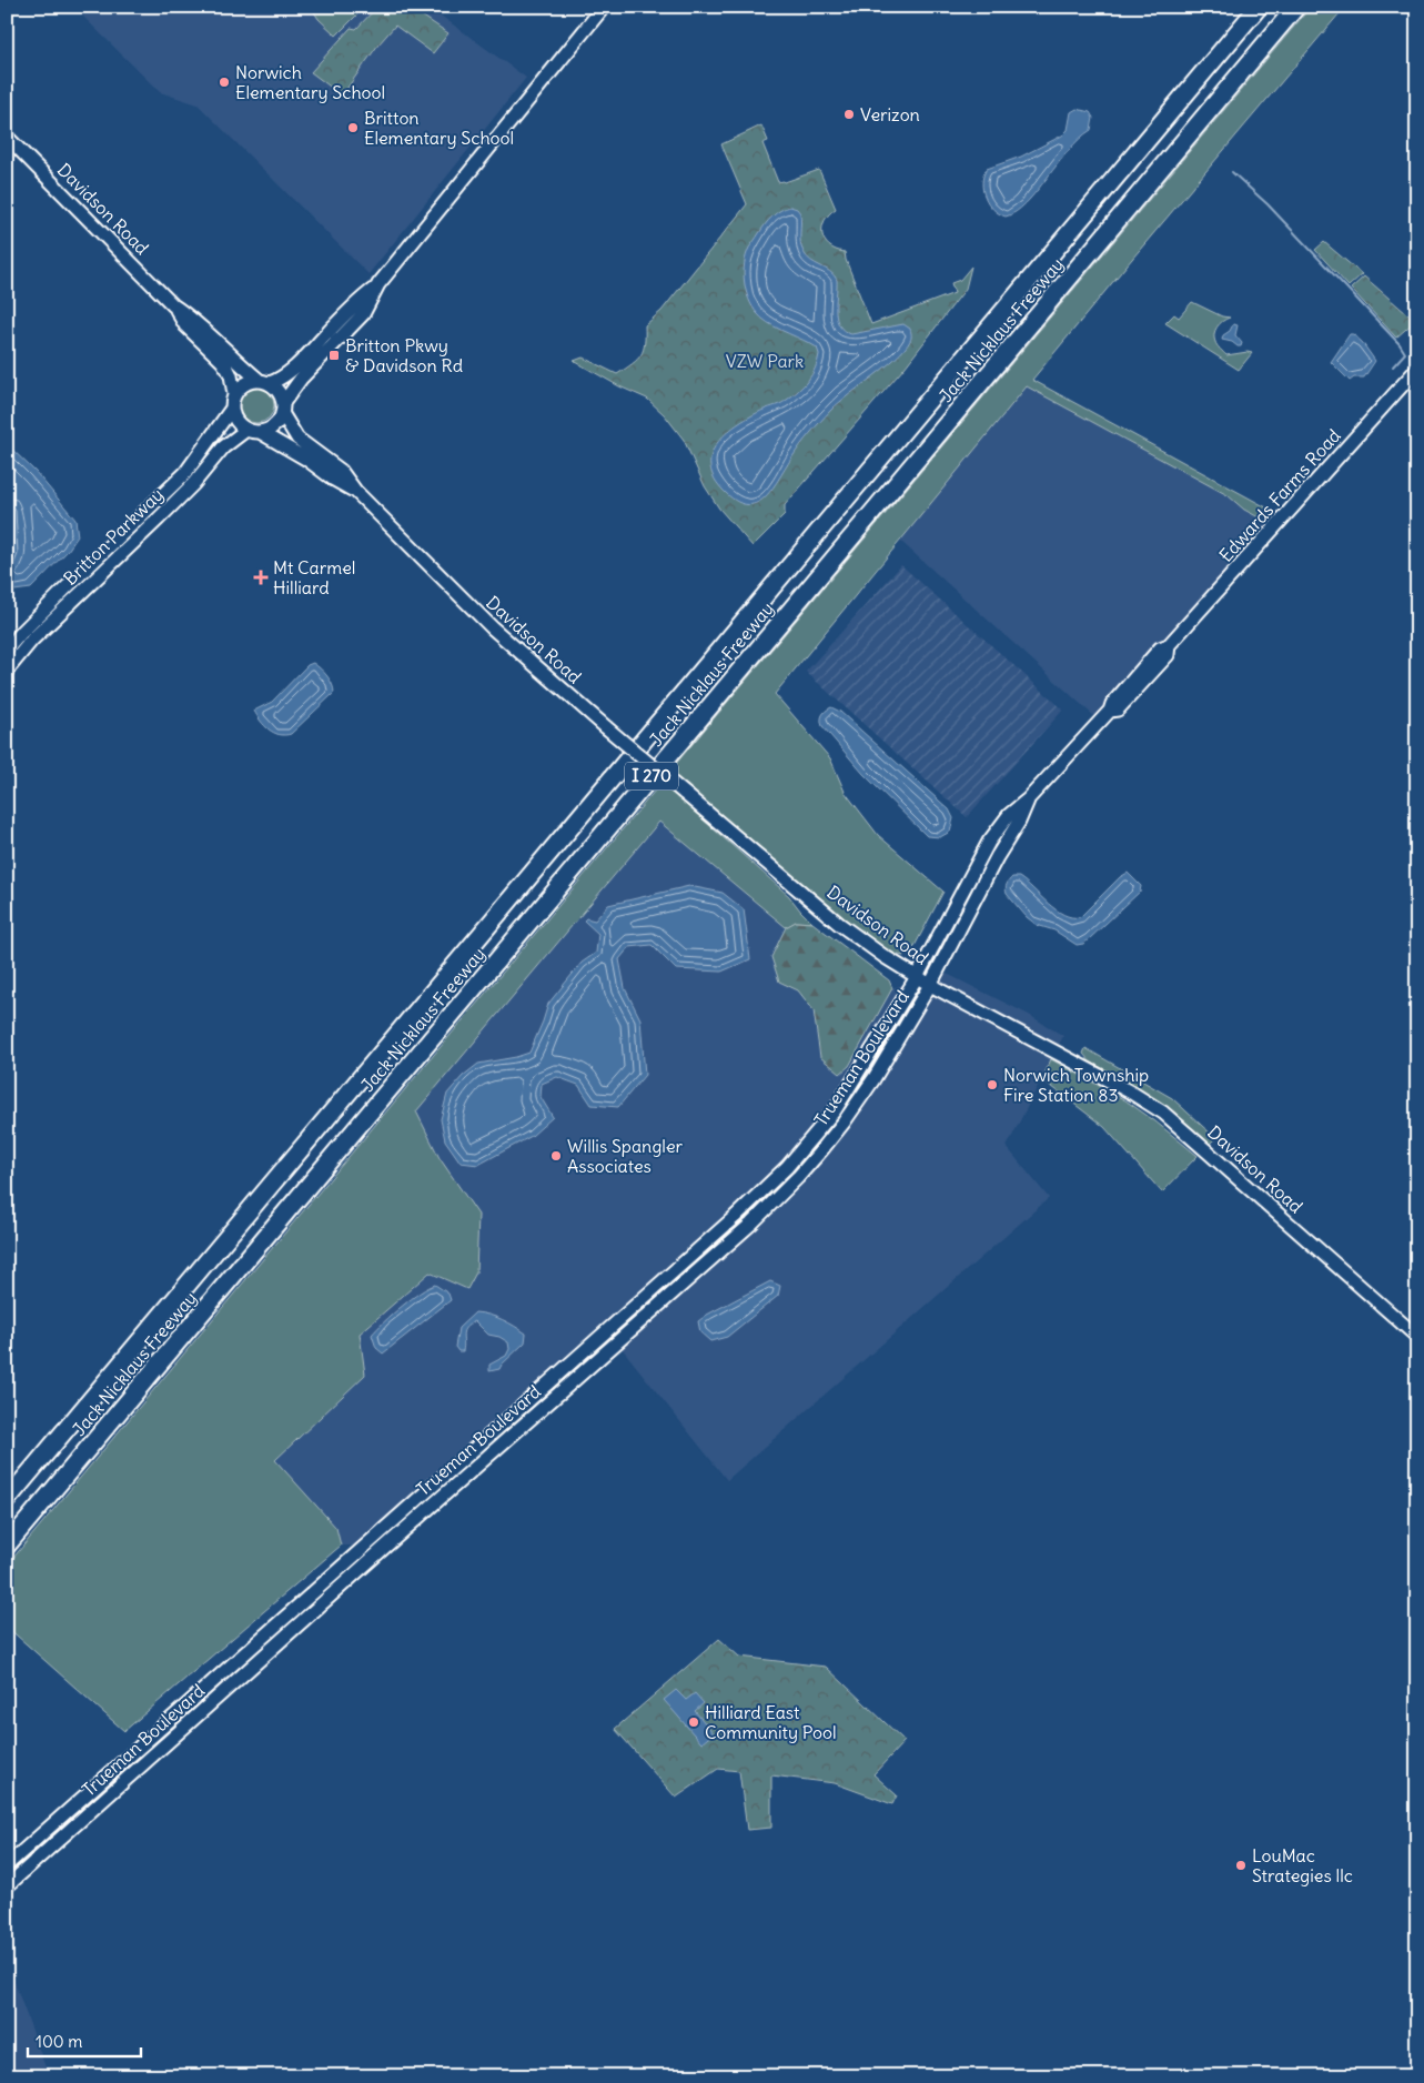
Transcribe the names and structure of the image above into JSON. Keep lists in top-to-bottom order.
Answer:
{
  "streets": {
    "highway": ["Jack Nicklaus Freeway", "I 270"],
    "main road": [
      "Davidson Road",
      "Edwards Farms Road",
      "Britton Parkway",
      "Trueman Boulevard"
    ]
  },
  "crossings": [
    ["Davidson Road", "Edwards Farms Road"],
    ["Davidson Road", "Britton Parkway"],
    ["Davidson Road", "Trueman Boulevard"],
    ["Edwards Farms Road", "Trueman Boulevard"]
  ],
  "parks": ["VZW Park"],
  "places": {
    "other": [
      "Norwich Elementary School",
      "Verizon",
      "Britton Elementary School",
      "Norwich Township Fire Station 83",
      "Willis Spangler Associates",
      "Hilliard East Community Pool",
      "LouMac Strategies llc"
    ],
    "transit": ["Britton Pkwy & Davidson Rd"],
    "health": ["Mt Carmel Hilliard"]
  },
  "scale_bar": "100 m"
}
